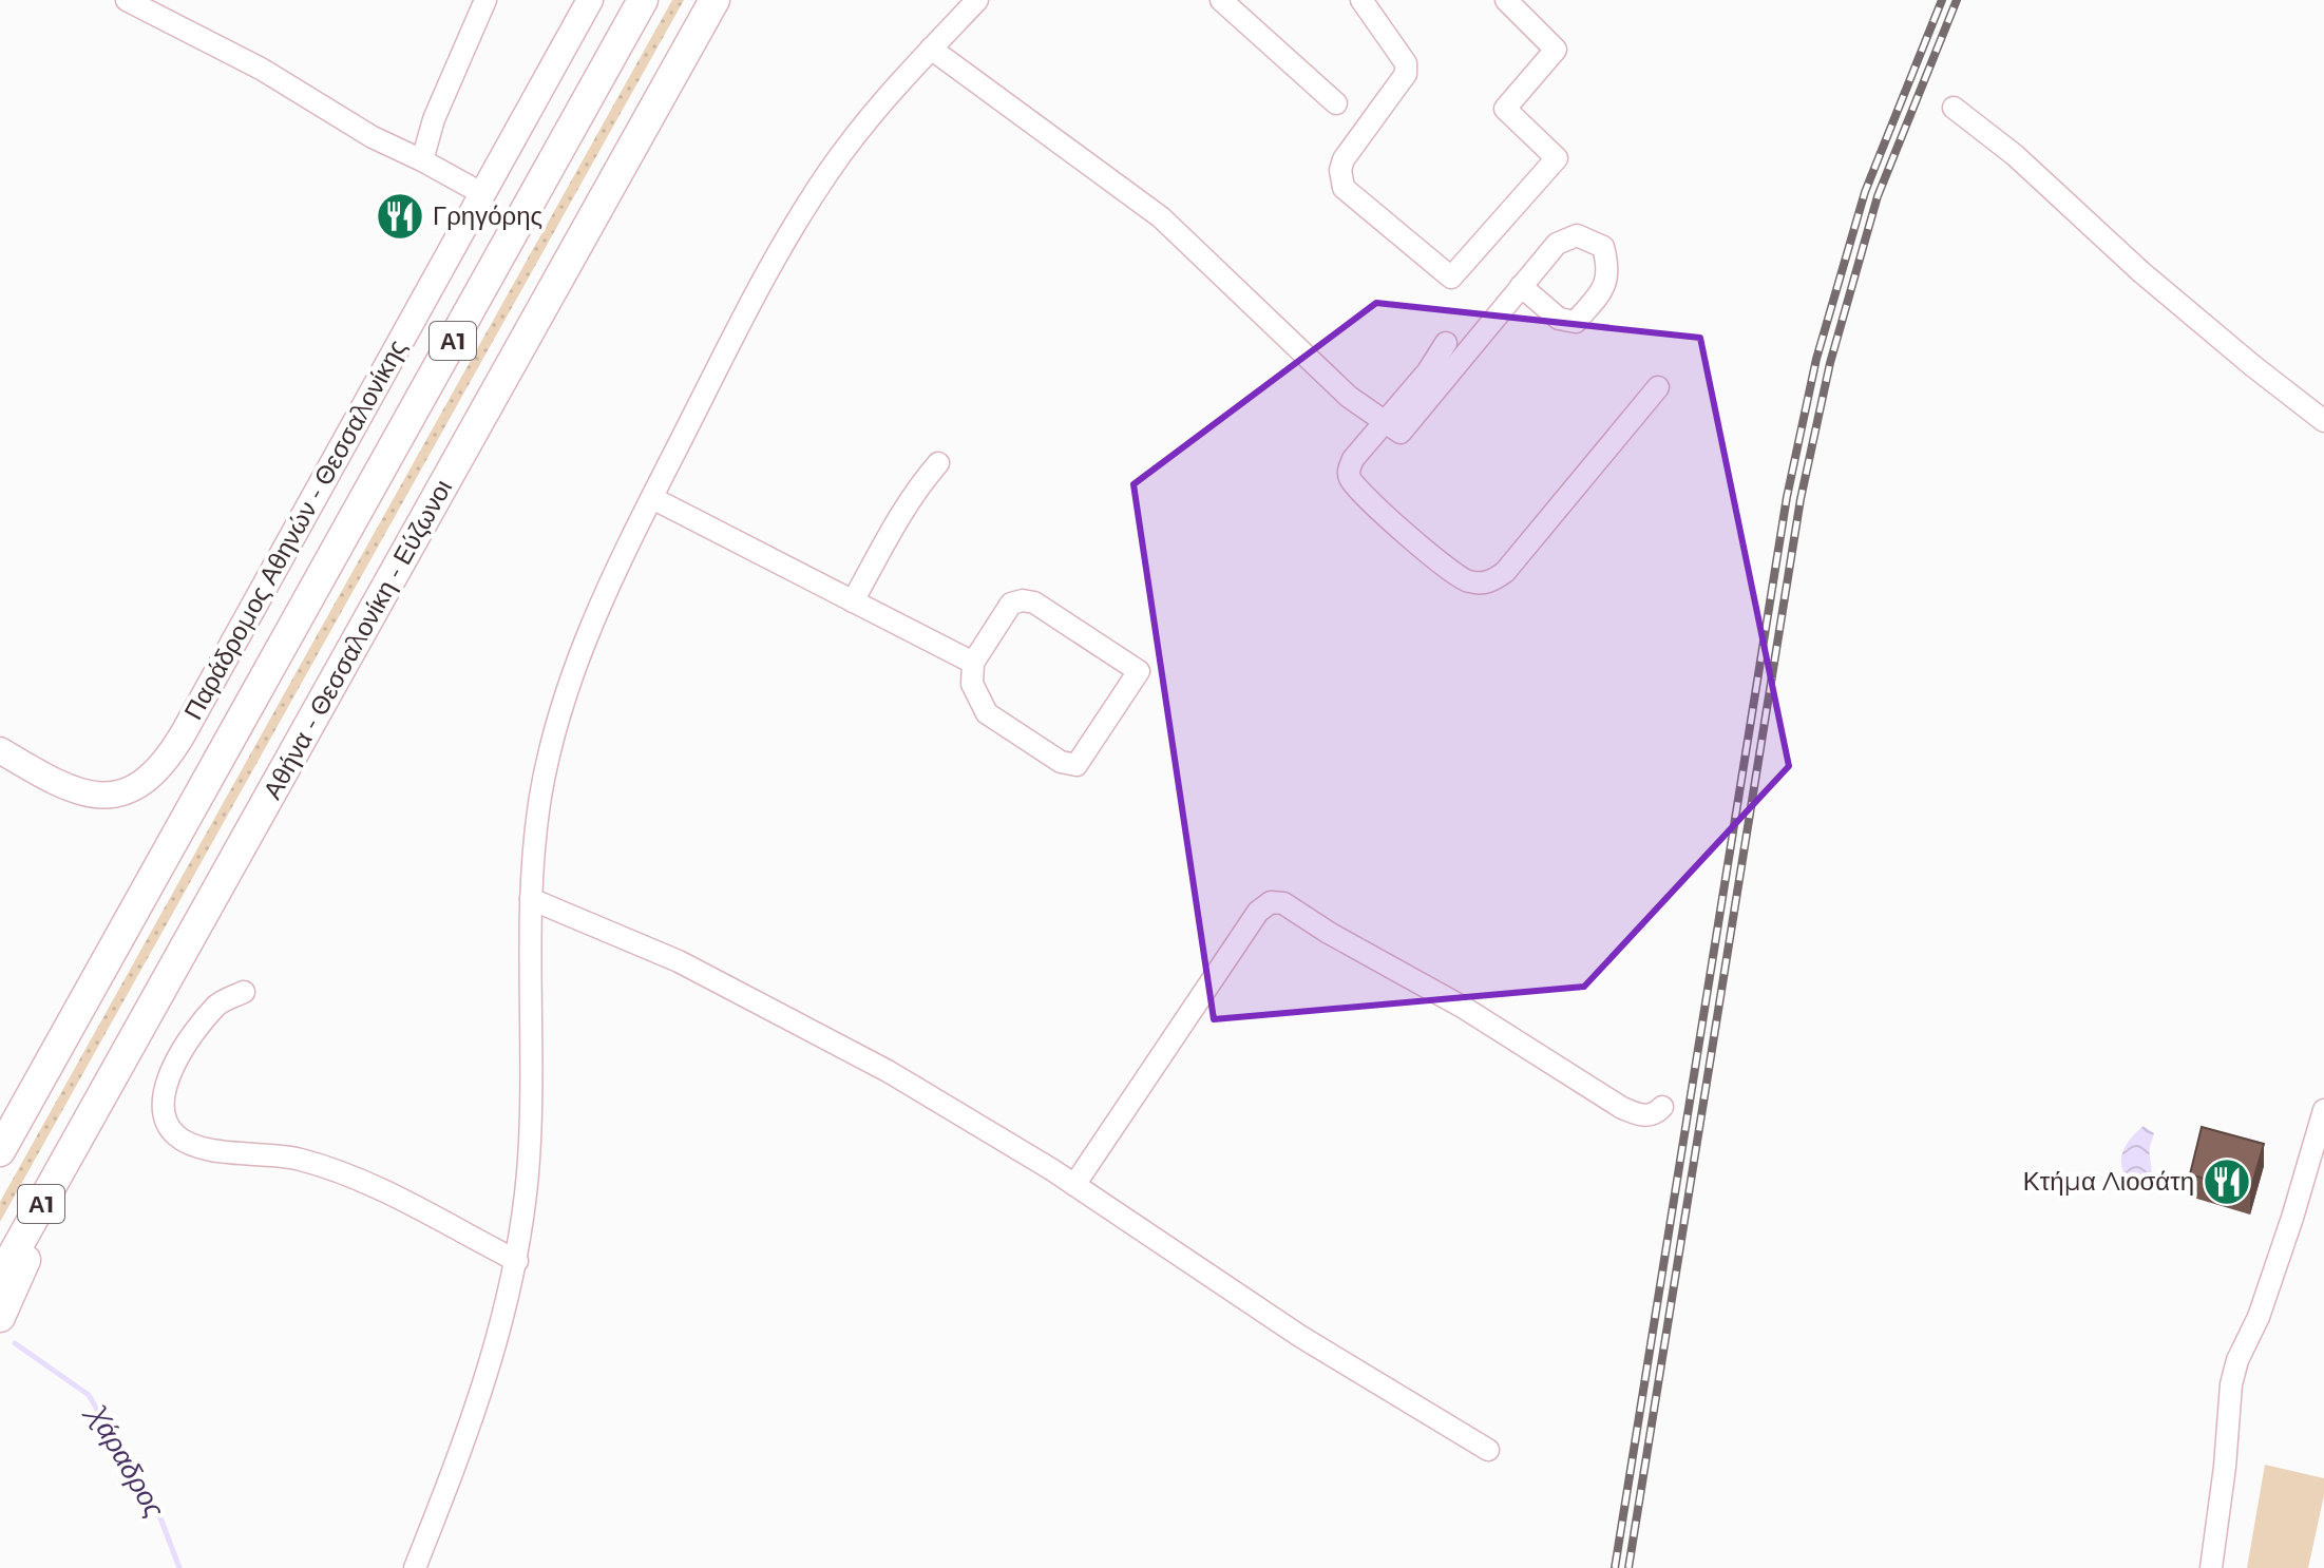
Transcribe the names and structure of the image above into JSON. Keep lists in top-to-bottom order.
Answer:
{
  "streets": {
    "highway": ["Α1", "Αθήνα - Θεσσαλονίκη - Εύζωνοι"],
    "main road": ["Παράδρομος Αθηνών - Θεσσαλονίκης"]
  },
  "water": ["Χάραδρος"],
  "places": {
    "restaurant": ["Γρηγόρης", "Κτήμα Λιοσάτη"]
  }
}
